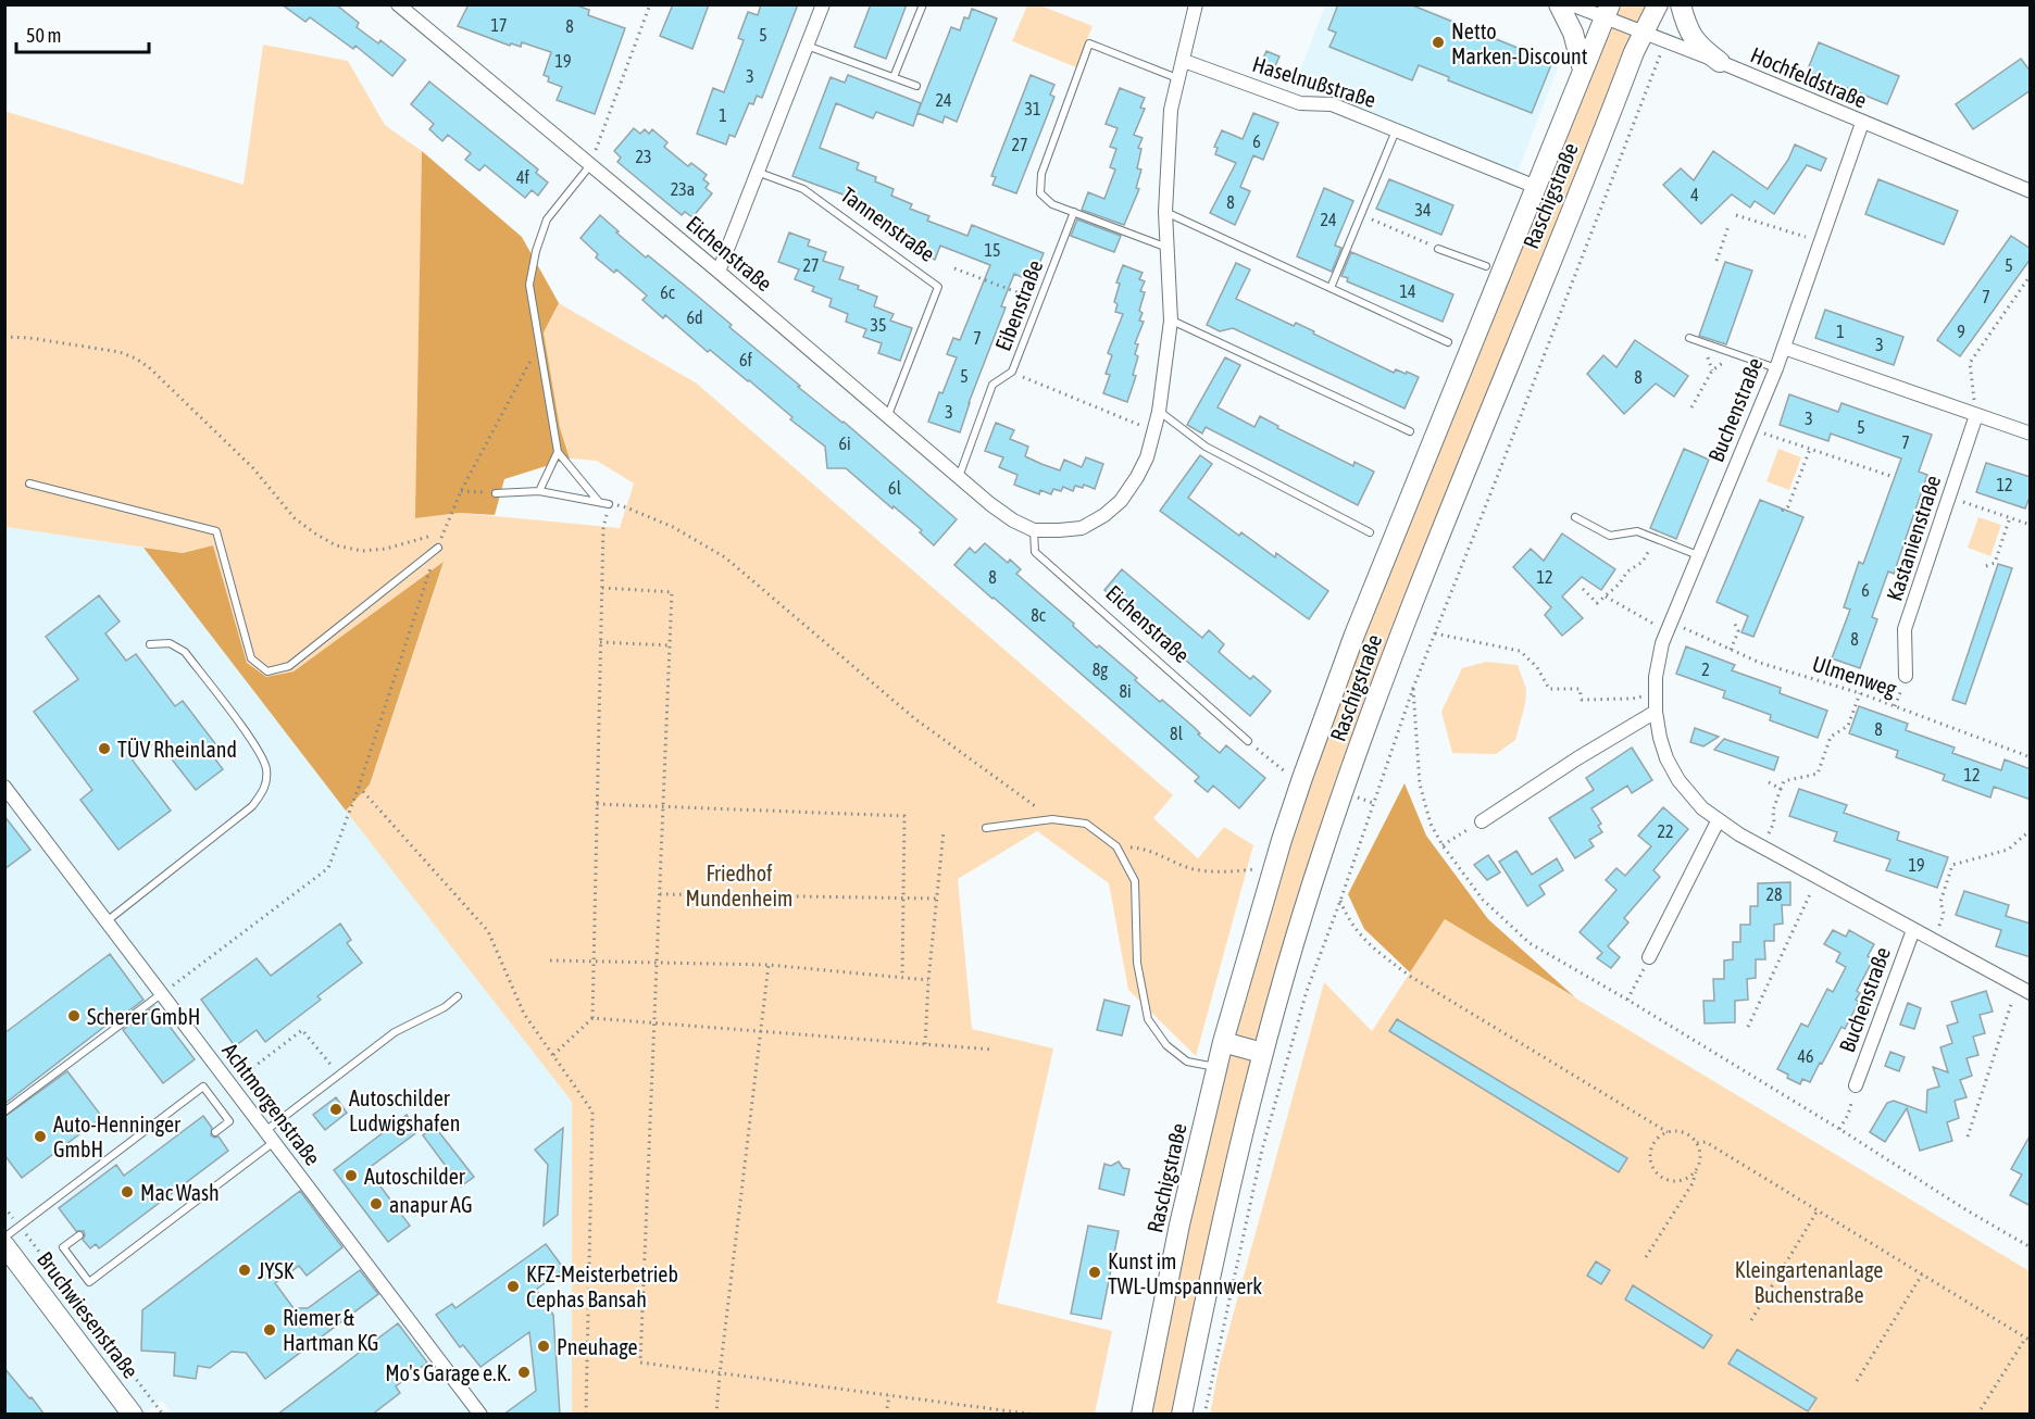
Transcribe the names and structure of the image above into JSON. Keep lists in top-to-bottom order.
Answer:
{
  "streets": {
    "street": [
      "Hochfeldstraße",
      "Haselnußstraße",
      "Raschigstraße",
      "Eichenstraße",
      "Buchenstraße",
      "Kastanienstraße",
      "Achtmorgenstraße",
      "Bruchwiesenstraße"
    ],
    "lane": ["Tannenstraße", "Eibenstraße"],
    "path": ["Ulmenweg"]
  },
  "crossings": [
    ["Hochfeldstraße", "Raschigstraße"],
    ["Hochfeldstraße", "Buchenstraße"],
    ["Haselnußstraße", "Raschigstraße"],
    ["Haselnußstraße", "Eichenstraße"],
    ["Tannenstraße", "Eichenstraße"],
    ["Eichenstraße", "Eibenstraße"],
    ["Buchenstraße", "Ulmenweg"]
  ],
  "parks": ["Friedhof Mundenheim", "Kleingartenanlage Buchenstraße"],
  "places": [
    "Netto Marken-Discount",
    "TÜV Rheinland",
    "Scherer GmbH",
    "Autoschilder Ludwigshafen",
    "Auto-Henninger GmbH",
    "Autoschilder",
    "Mac Wash",
    "anapur AG",
    "JYSK",
    "Kunst im TWL-Umspannwerk",
    "KFZ-Meisterbetrieb Cephas Bansah",
    "Riemer & Hartman KG",
    "Pneuhage",
    "Mo's Garage e.K."
  ],
  "house_numbers": [
    "17",
    "8",
    "5",
    "19",
    "3",
    "24",
    "31",
    "1",
    "6",
    "27",
    "23",
    "4f",
    "23a",
    "4",
    "8",
    "34",
    "24",
    "15",
    "27",
    "5",
    "14",
    "6c",
    "7",
    "6d",
    "35",
    "1",
    "9",
    "7",
    "3",
    "6f",
    "5",
    "8",
    "3",
    "3",
    "5",
    "7",
    "6i",
    "12",
    "6l",
    "8",
    "12",
    "6",
    "8c",
    "8",
    "8g",
    "2",
    "8i",
    "8",
    "8l",
    "12",
    "22",
    "19",
    "28",
    "46"
  ],
  "scale_bar": "50 m"
}
